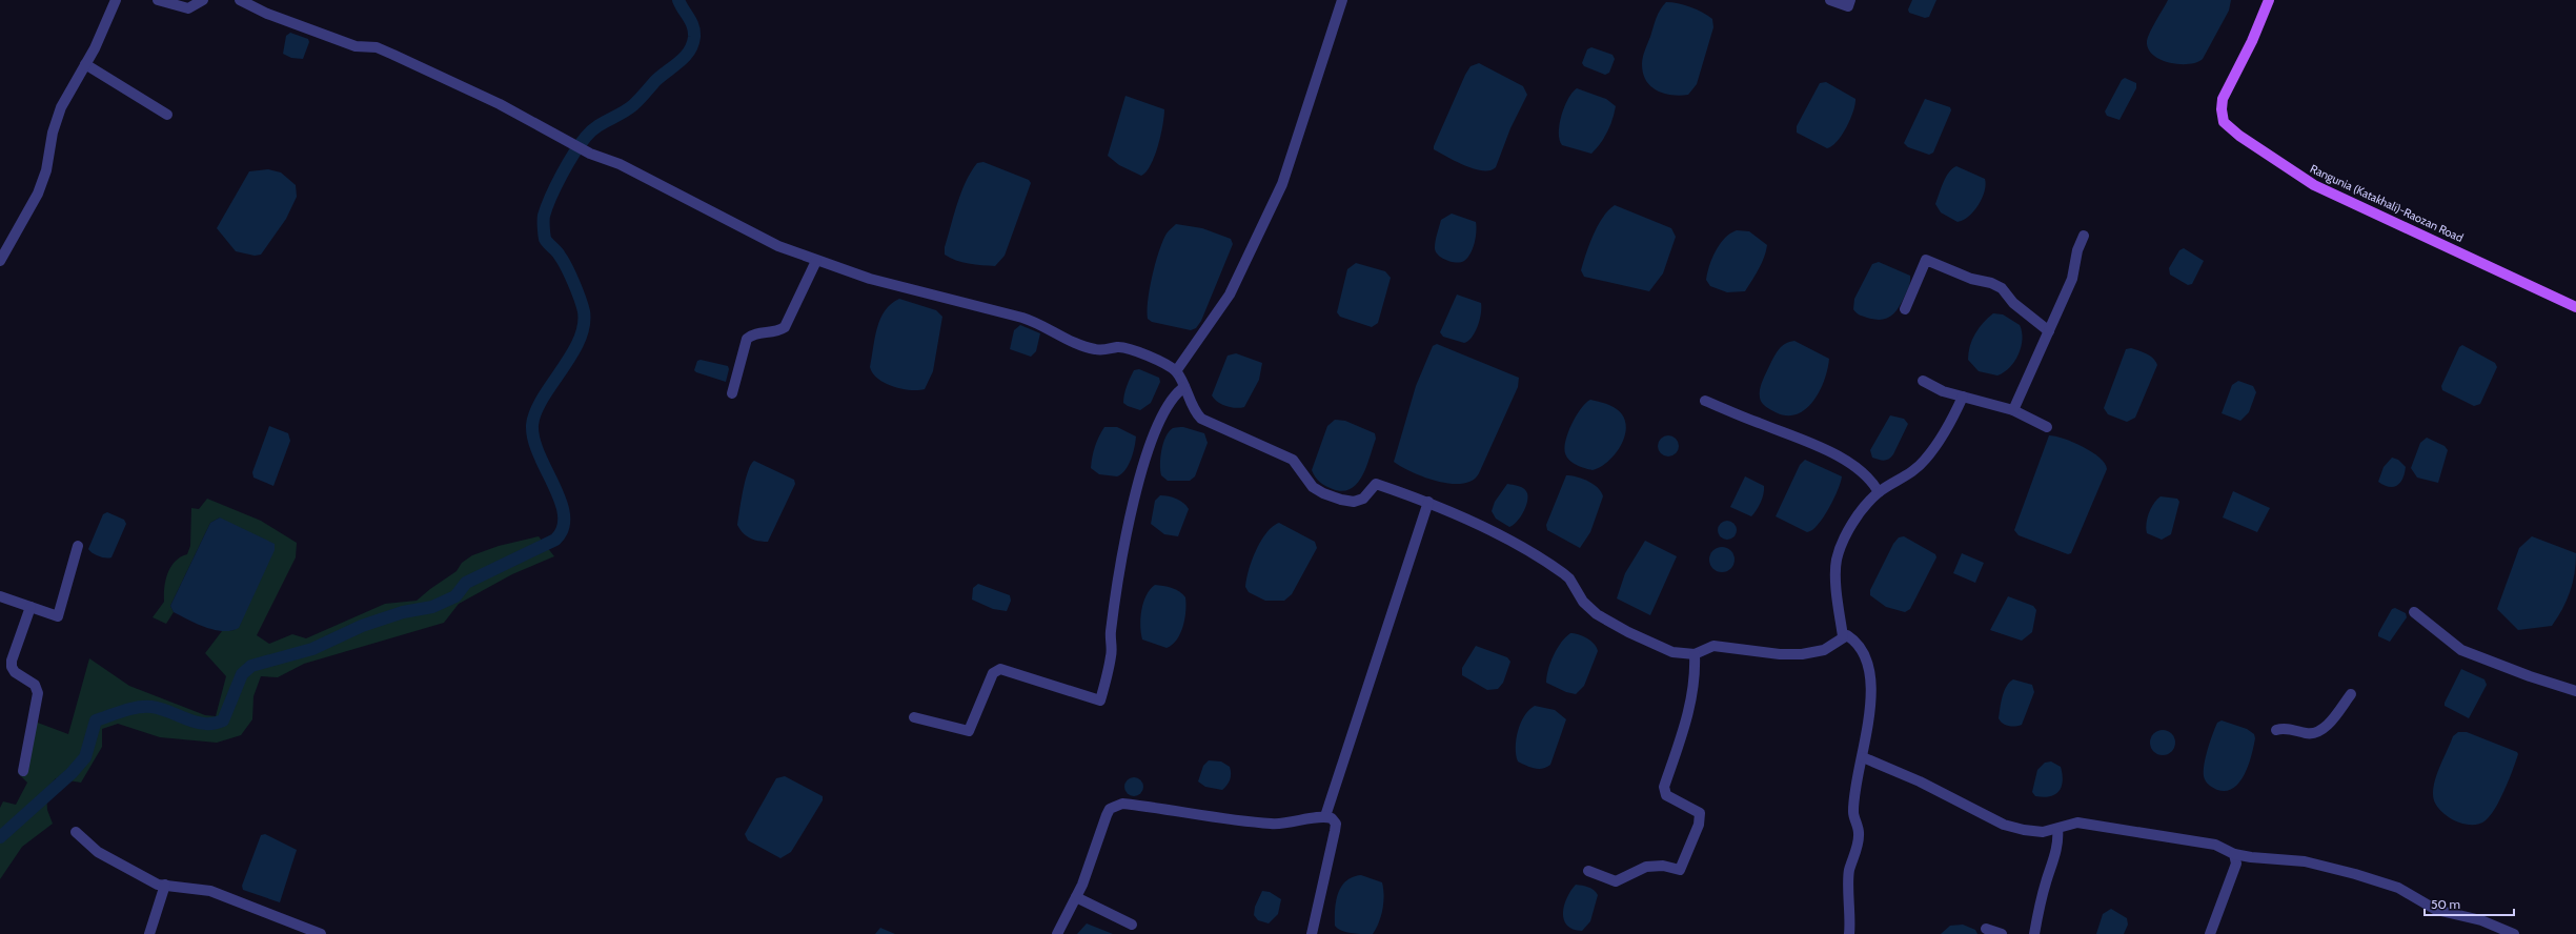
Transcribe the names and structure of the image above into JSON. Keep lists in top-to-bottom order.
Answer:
{
  "streets": {
    "main road": ["Rangunia (Katakhali)-Raozan Road"]
  },
  "scale_bar": "50 m"
}
